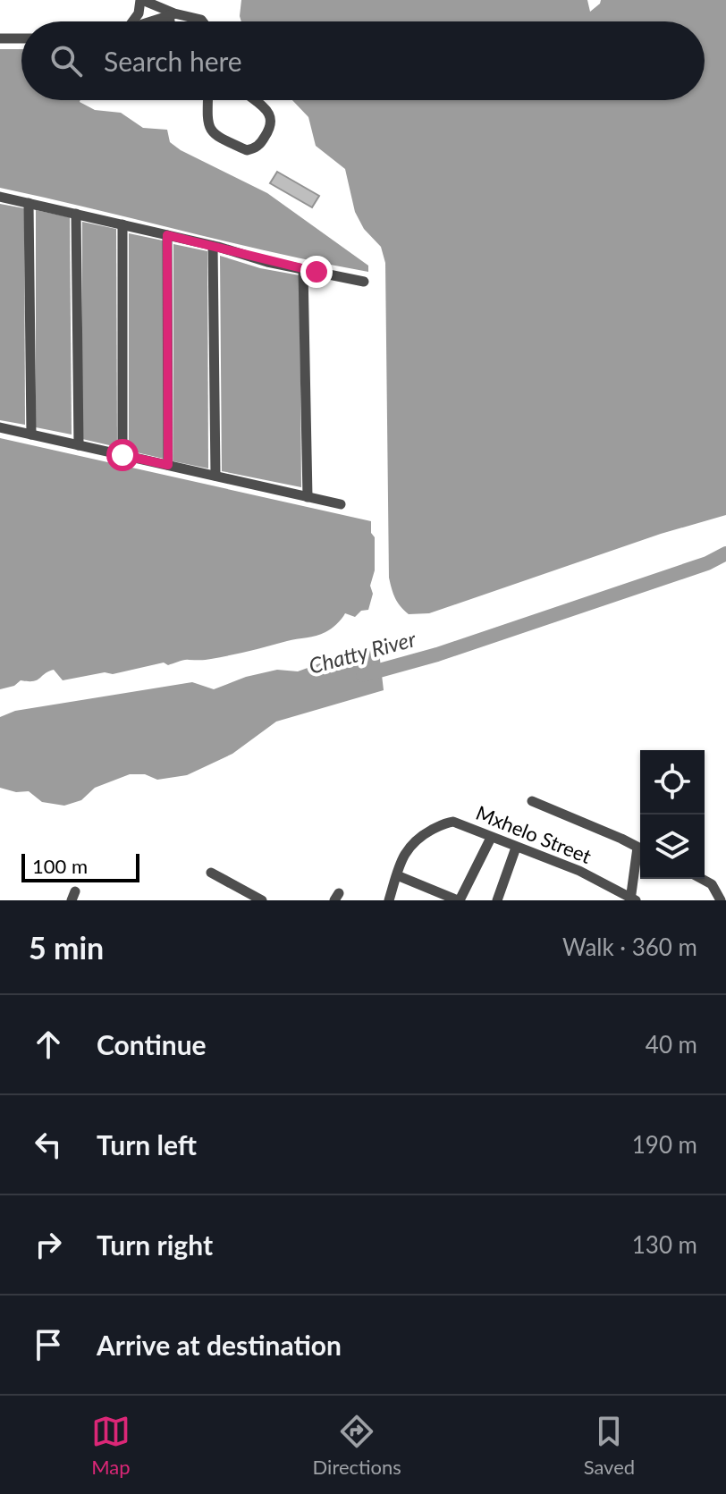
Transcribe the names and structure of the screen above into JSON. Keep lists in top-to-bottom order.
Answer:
{
  "streets": {
    "street": ["Mxhelo Street"]
  },
  "water": ["Chatty River"],
  "scale_bar": "100 m",
  "page": {
    "search": "Search here",
    "scale": "100 m",
    "heading": ["5 min", "Walk · 360 m"],
    "list": [
      ["Continue", "40 m"],
      ["Turn left", "190 m"],
      ["Turn right", "130 m"],
      "Arrive at destination"
    ],
    "nav": ["Map", "Directions", "Saved"]
  }
}
